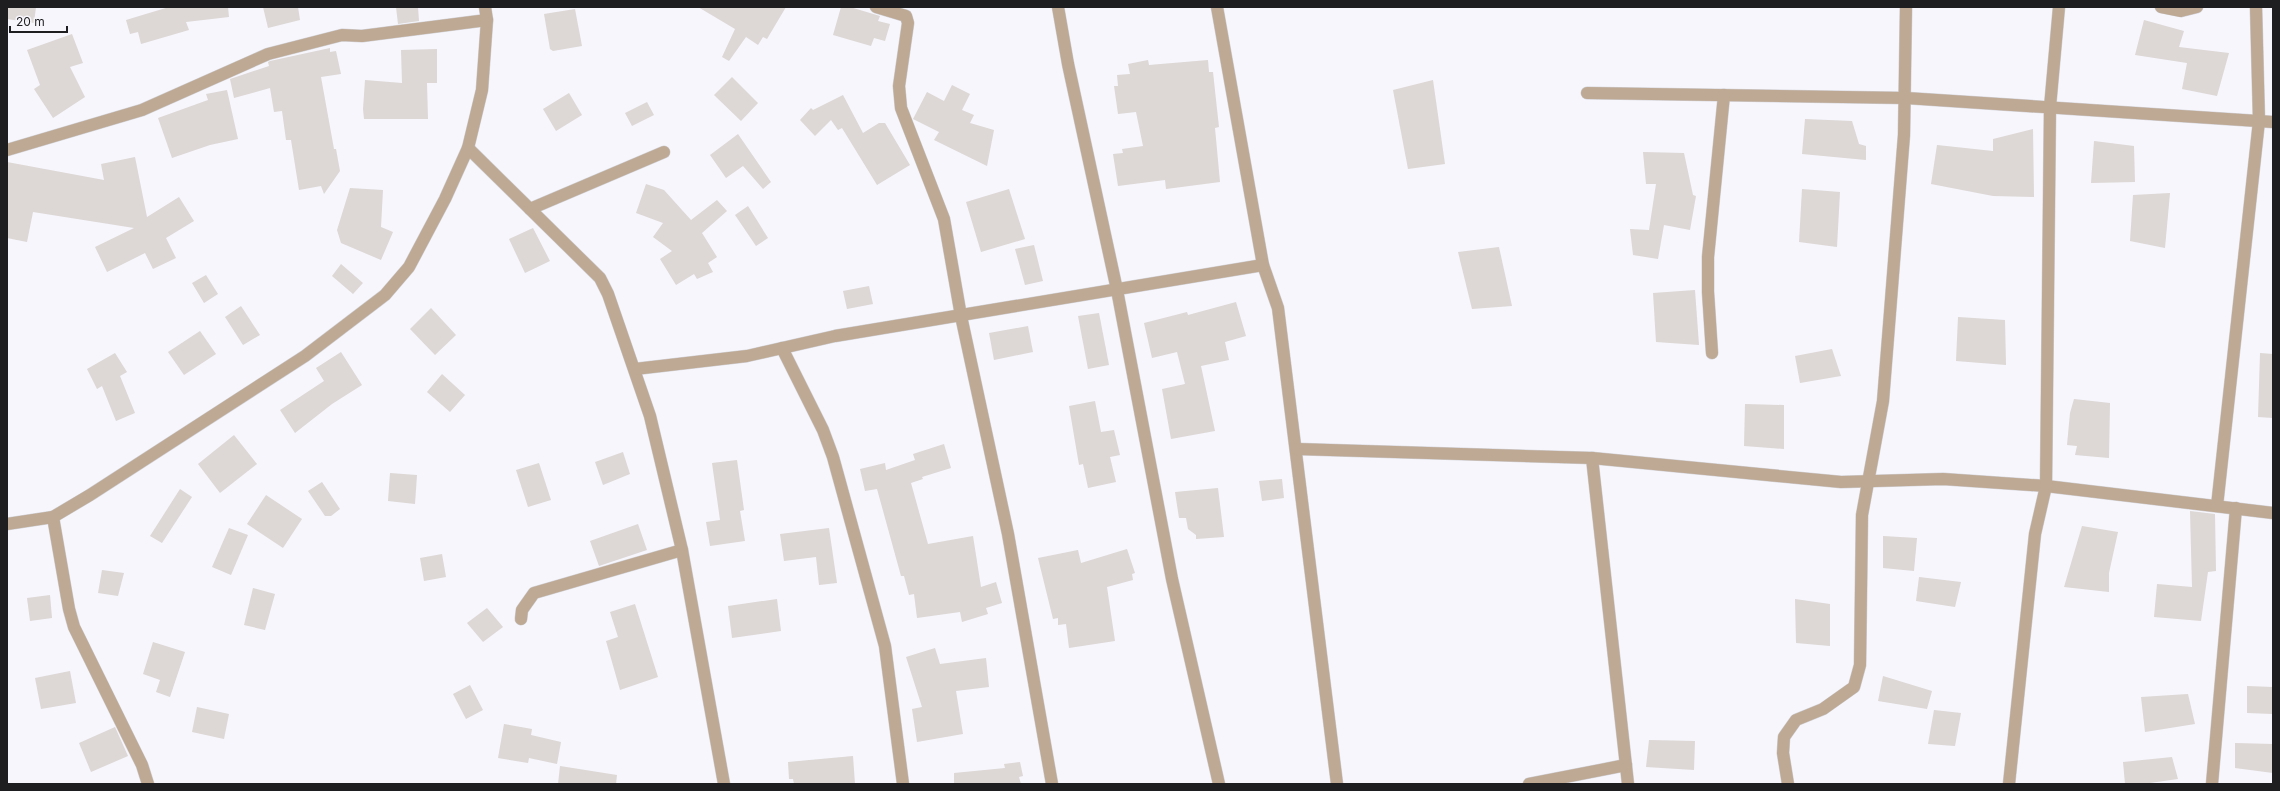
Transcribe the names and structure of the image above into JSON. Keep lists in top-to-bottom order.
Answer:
{
  "scale_bar": "20 m"
}
